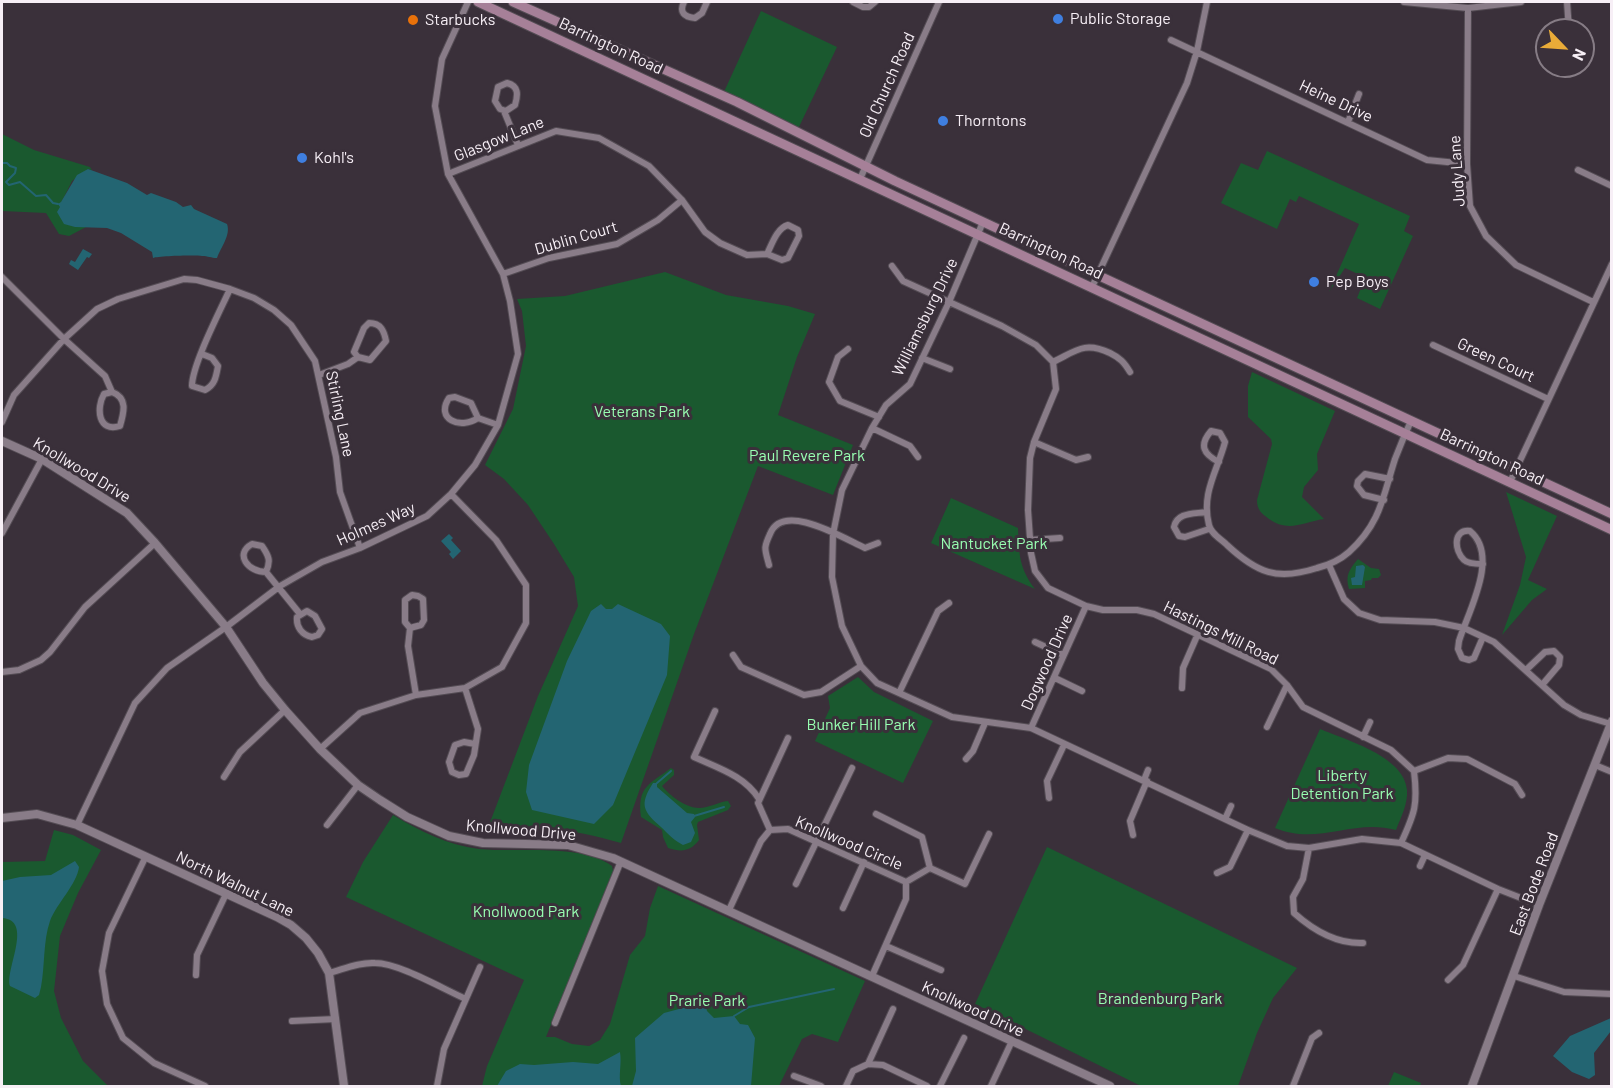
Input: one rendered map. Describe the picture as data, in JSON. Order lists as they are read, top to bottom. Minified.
{"streets":{"main road":["Barrington Road"],"street":["Old Church Road","Heine Drive","Glasgow Lane","Judy Lane","Dublin Court","Williamsburg Drive","Green Court","Stirling Lane","Knollwood Drive","Holmes Way","Hastings Mill Road","Dogwood Drive","Knollwood Circle","North Walnut Lane","East Bode Road"]},"crossings":[["Barrington Road","Old Church Road"],["Barrington Road","Williamsburg Drive"],["Heine Drive","Judy Lane"],["Glasgow Lane","Dublin Court"],["Glasgow Lane","Holmes Way"],["Dublin Court","Holmes Way"],["Williamsburg Drive","Dogwood Drive"],["Williamsburg Drive","East Bode Road"],["Stirling Lane","Holmes Way"],["Knollwood Drive","Holmes Way"],["Knollwood Drive","Knollwood Circle"],["Holmes Way","North Walnut Lane"],["Hastings Mill Road","Dogwood Drive"]],"parks":["Veterans Park","Paul Revere Park","Nantucket Park","Bunker Hill Park","Liberty Detention Park","Knollwood Park","Brandenburg Park","Prarie Park"],"places":["Public Storage","Starbucks","Thorntons","Kohl's","Pep Boys"],"north":"bottom right"}
